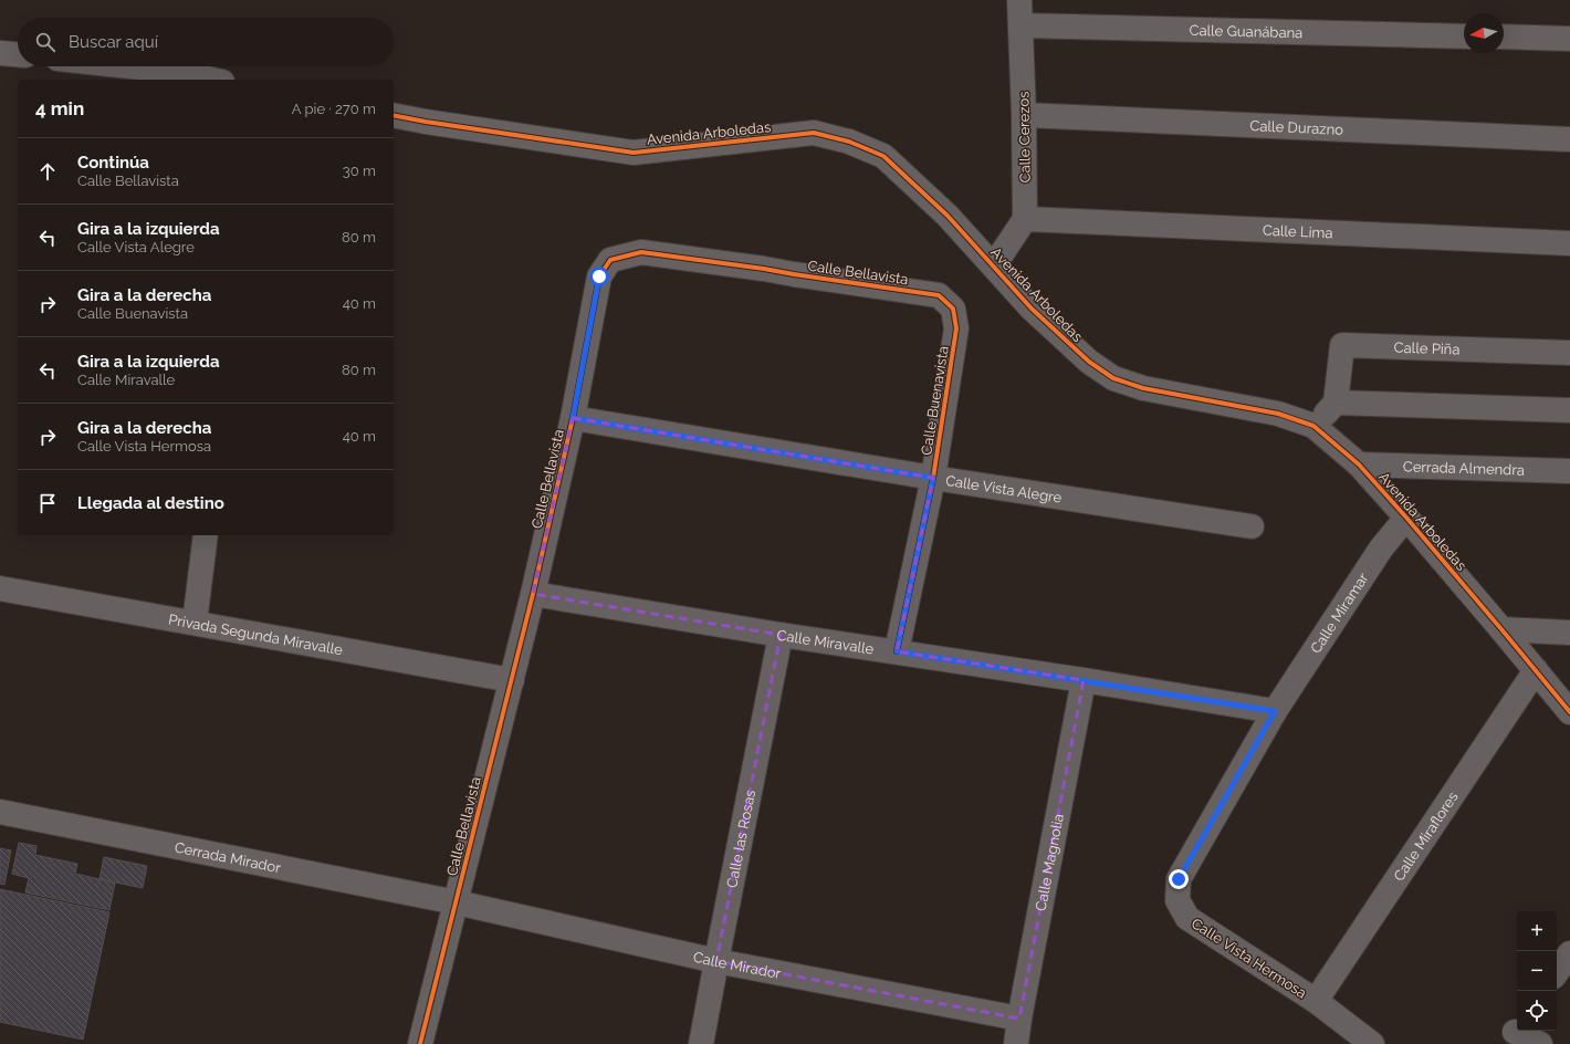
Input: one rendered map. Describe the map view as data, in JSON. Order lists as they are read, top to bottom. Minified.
{"streets":{"street":["Calle Guanábana","Calle Durazno","Avenida Arboledas","Calle Cerezos","Calle Lima","Calle Bellavista","Calle Piña","Calle Buenavista","Cerrada Almendra","Calle Vista Alegre","Calle Miramar","Privada Segunda Miravalle","Calle Miravalle","Calle Miraflores","Calle las Rosas","Cerrada Mirador","Calle Magnolia","Calle Vista Hermosa","Calle Mirador"]},"crossings":[["Calle Guanábana","Calle Cerezos"],["Calle Durazno","Calle Cerezos"],["Avenida Arboledas","Cerrada Almendra"],["Avenida Arboledas","Calle Miramar"],["Avenida Arboledas","Calle Miraflores"],["Calle Cerezos","Calle Lima"],["Calle Bellavista","Calle Buenavista"],["Calle Bellavista","Calle Vista Alegre"],["Calle Bellavista","Privada Segunda Miravalle"],["Calle Bellavista","Calle Miravalle"],["Calle Bellavista","Cerrada Mirador"],["Calle Bellavista","Calle Mirador"],["Calle Buenavista","Calle Vista Alegre"],["Calle Buenavista","Calle Miravalle"],["Calle Miramar","Calle Miravalle"],["Calle Miramar","Calle Vista Hermosa"],["Calle Miravalle","Calle las Rosas"],["Calle Miravalle","Calle Magnolia"],["Calle Miravalle","Calle Vista Hermosa"],["Calle Miraflores","Calle Vista Hermosa"],["Calle las Rosas","Calle Mirador"],["Cerrada Mirador","Calle Mirador"],["Calle Magnolia","Calle Mirador"]],"north":"left","page":{"search":"Buscar aquí","heading":["4 min","A pie · 270 m"],"list":[["Continúa","Calle Bellavista","30 m"],["Gira a la izquierda","Calle Vista Alegre","80 m"],["Gira a la derecha","Calle Buenavista","40 m"],["Gira a la izquierda","Calle Miravalle","80 m"],["Gira a la derecha","Calle Vista Hermosa","40 m"],"Llegada al destino"],"map_buttons":["+","−"]}}
